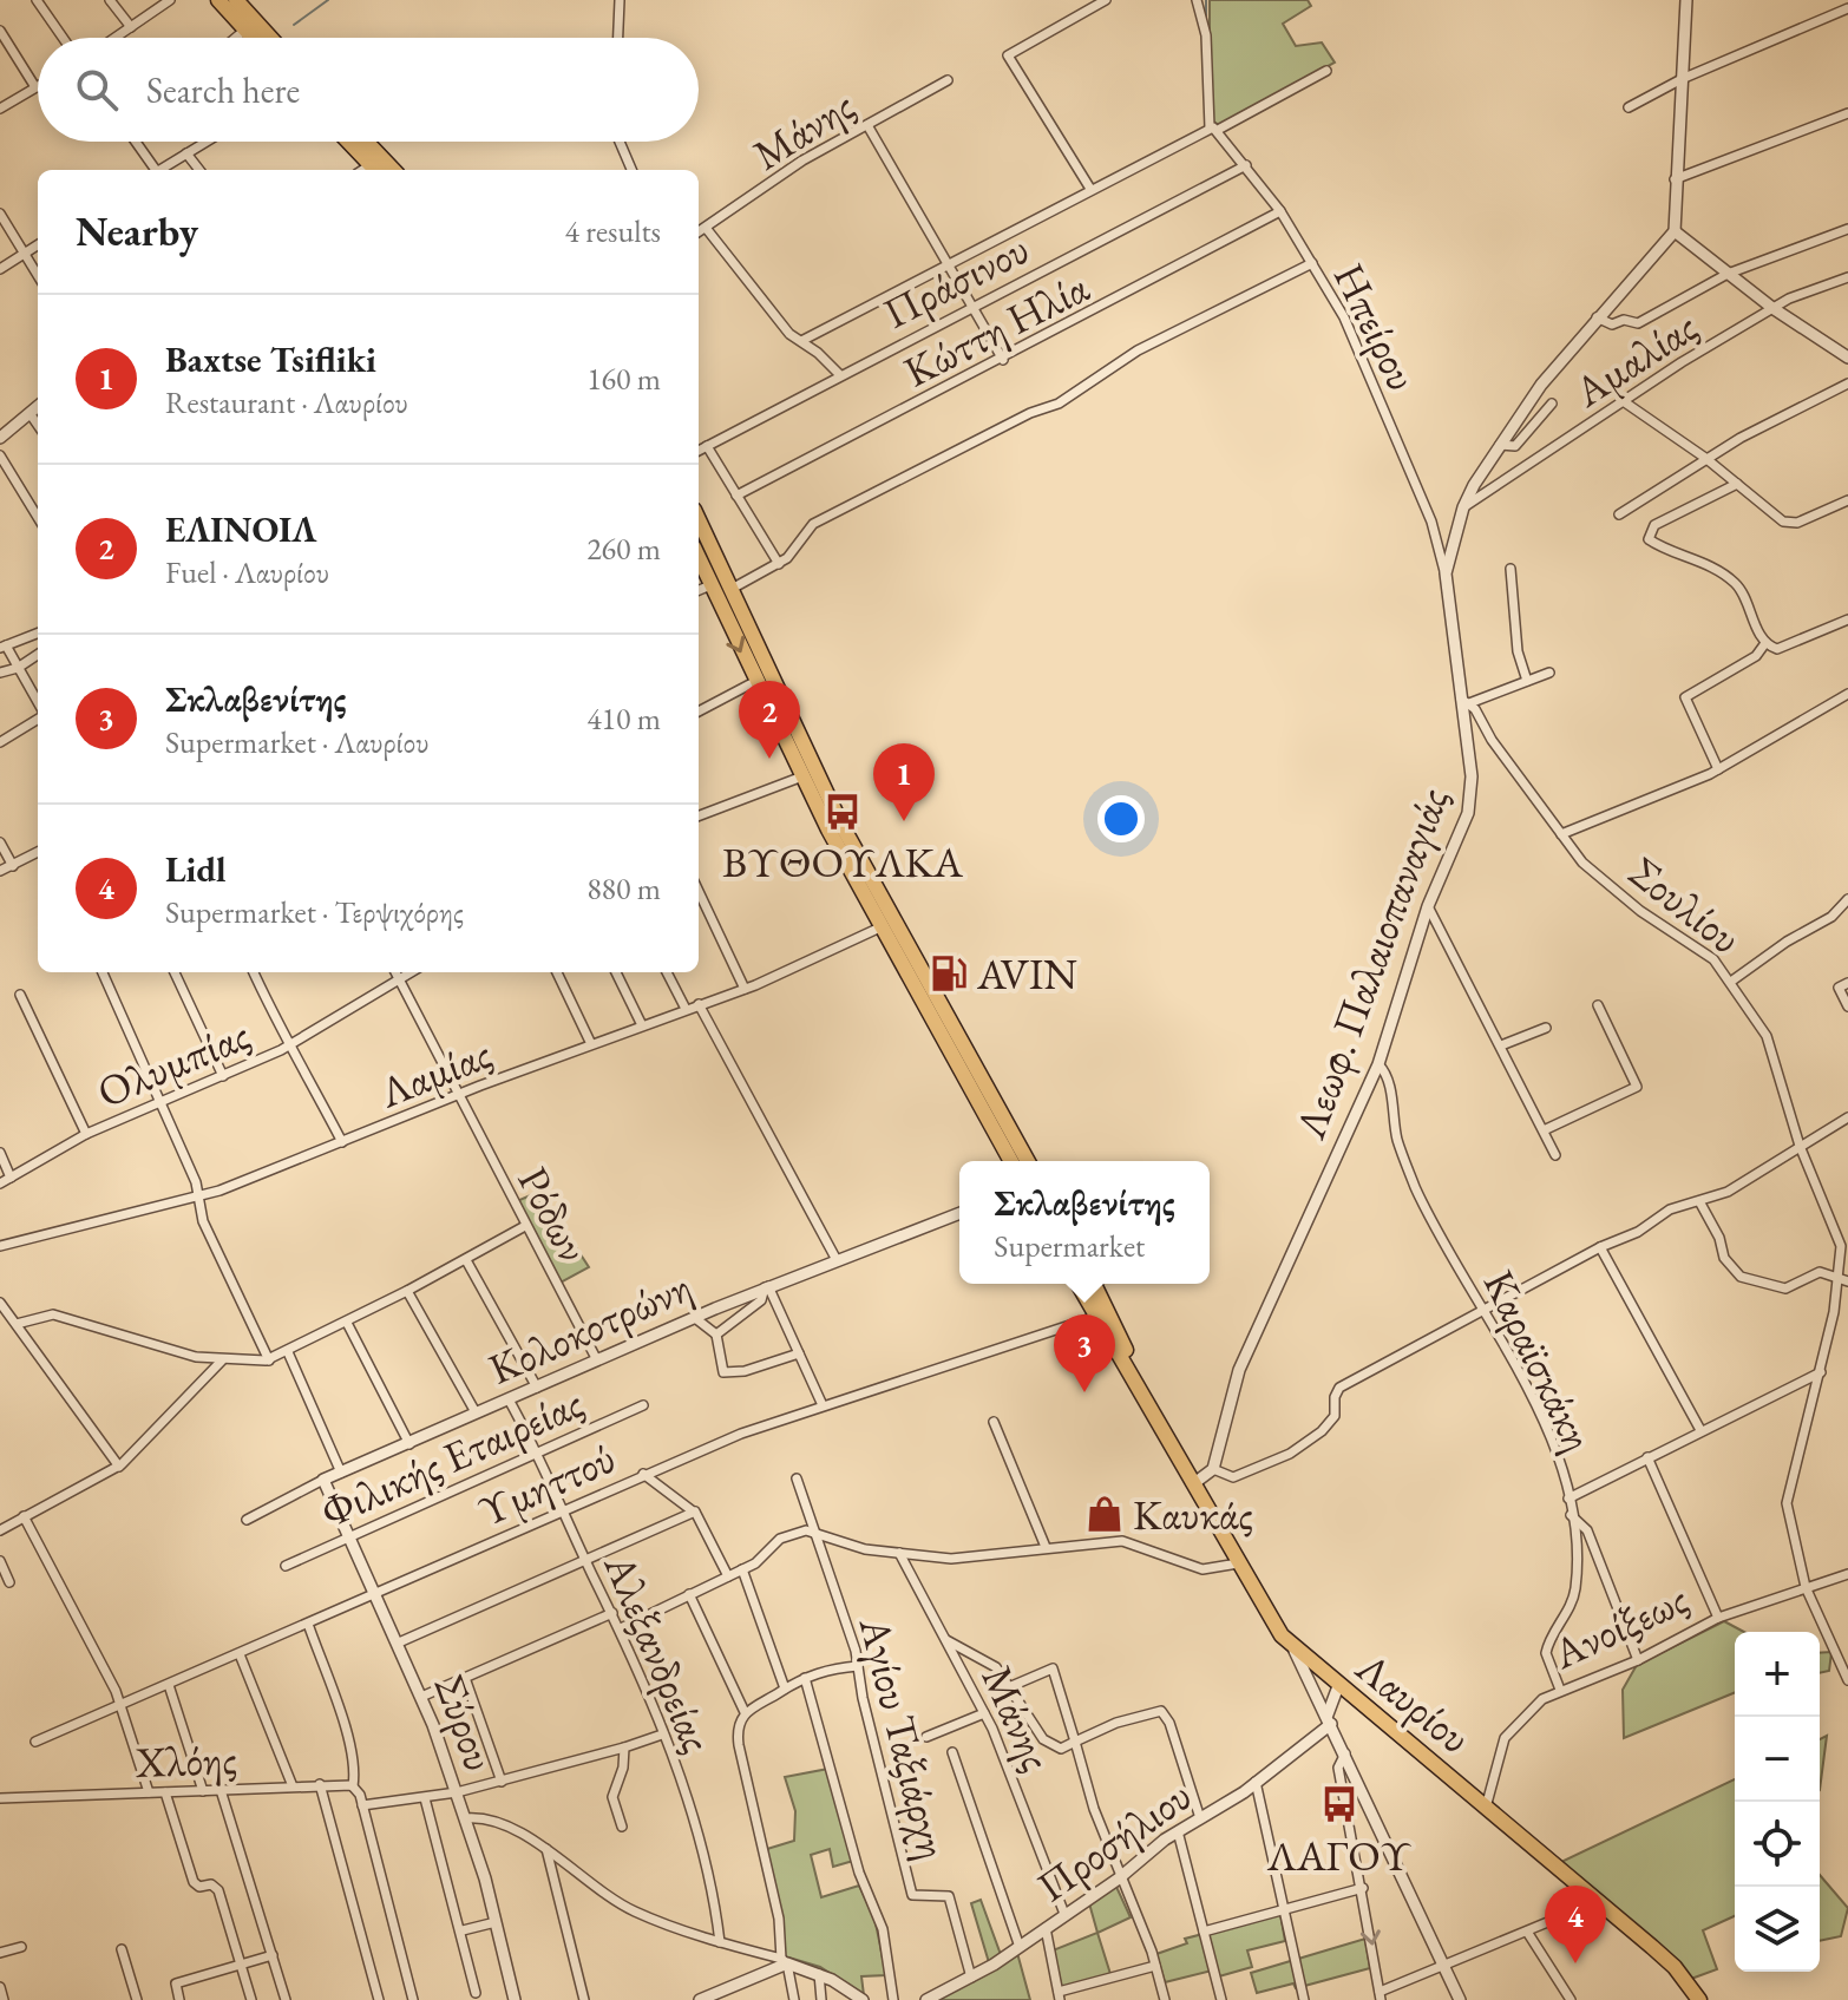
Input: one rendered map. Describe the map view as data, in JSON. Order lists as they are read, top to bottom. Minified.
{"streets":{"main road":["Λαυρίου"],"street":["Μάνης","Πράσινου","Ηπείρου","Κώττη Ηλία","Αμαλίας","Σουλίου","Λεωφ. Παλαιοπαναγιάς","Ολυμπίας","Λαμίας","Ρόδων","Κολοκοτρώνη","Καραϊσκάκη","Φιλικής Εταιρείας","Υμηττού","Ανοίξεως","Αλεξανδρείας","Σύρου","Αγίου Ταξιάρχη","Χλόης","Προσήλιου"]},"crossings":[["Μάνης","Προσήλιου"],["Πράσινου","Ηπείρου"],["Ηπείρου","Κώττη Ηλία"],["Ηπείρου","Λεωφ. Παλαιοπαναγιάς"],["Αμαλίας","Λεωφ. Παλαιοπαναγιάς"],["Σουλίου","Λεωφ. Παλαιοπαναγιάς"],["Σουλίου","Ανοίξεως"],["Λεωφ. Παλαιοπαναγιάς","Καραϊσκάκη"],["Ολυμπίας","Ρόδων"],["Λαμίας","Ρόδων"],["Ρόδων","Κολοκοτρώνη"],["Κολοκοτρώνη","Αλεξανδρείας"],["Κολοκοτρώνη","Σύρου"],["Καραϊσκάκη","Ανοίξεως"],["Φιλικής Εταιρείας","Αλεξανδρείας"],["Φιλικής Εταιρείας","Σύρου"],["Υμηττού","Αλεξανδρείας"],["Υμηττού","Λαυρίου"],["Υμηττού","Σύρου"],["Ανοίξεως","Λαυρίου"],["Αγίου Ταξιάρχη","Προσήλιου"]],"places":{"bus stop":["ΒΥΘΟΥΛΚΑ","ΛΑΓΟΥ"],"fuel station":["AVIN"],"shop":["Καυκάς"]},"page":{"search":"Search here","heading":["Nearby","4 results"],"list":[{"mark":"1","name":"Baxtse Tsifliki","note":"Restaurant · Λαυρίου","value":"160 m"},{"mark":"2","name":"ΕΛΙΝΟΙΛ","note":"Fuel · Λαυρίου","value":"260 m"},{"mark":"3","name":"Σκλαβενίτης","note":"Supermarket · Λαυρίου","value":"410 m"},{"mark":"4","name":"Lidl","note":"Supermarket · Τερψιχόρης","value":"880 m"}],"pins":["2","1","3","4"],"popup":["Σκλαβενίτης","Supermarket"],"map_buttons":["+","−"]}}
